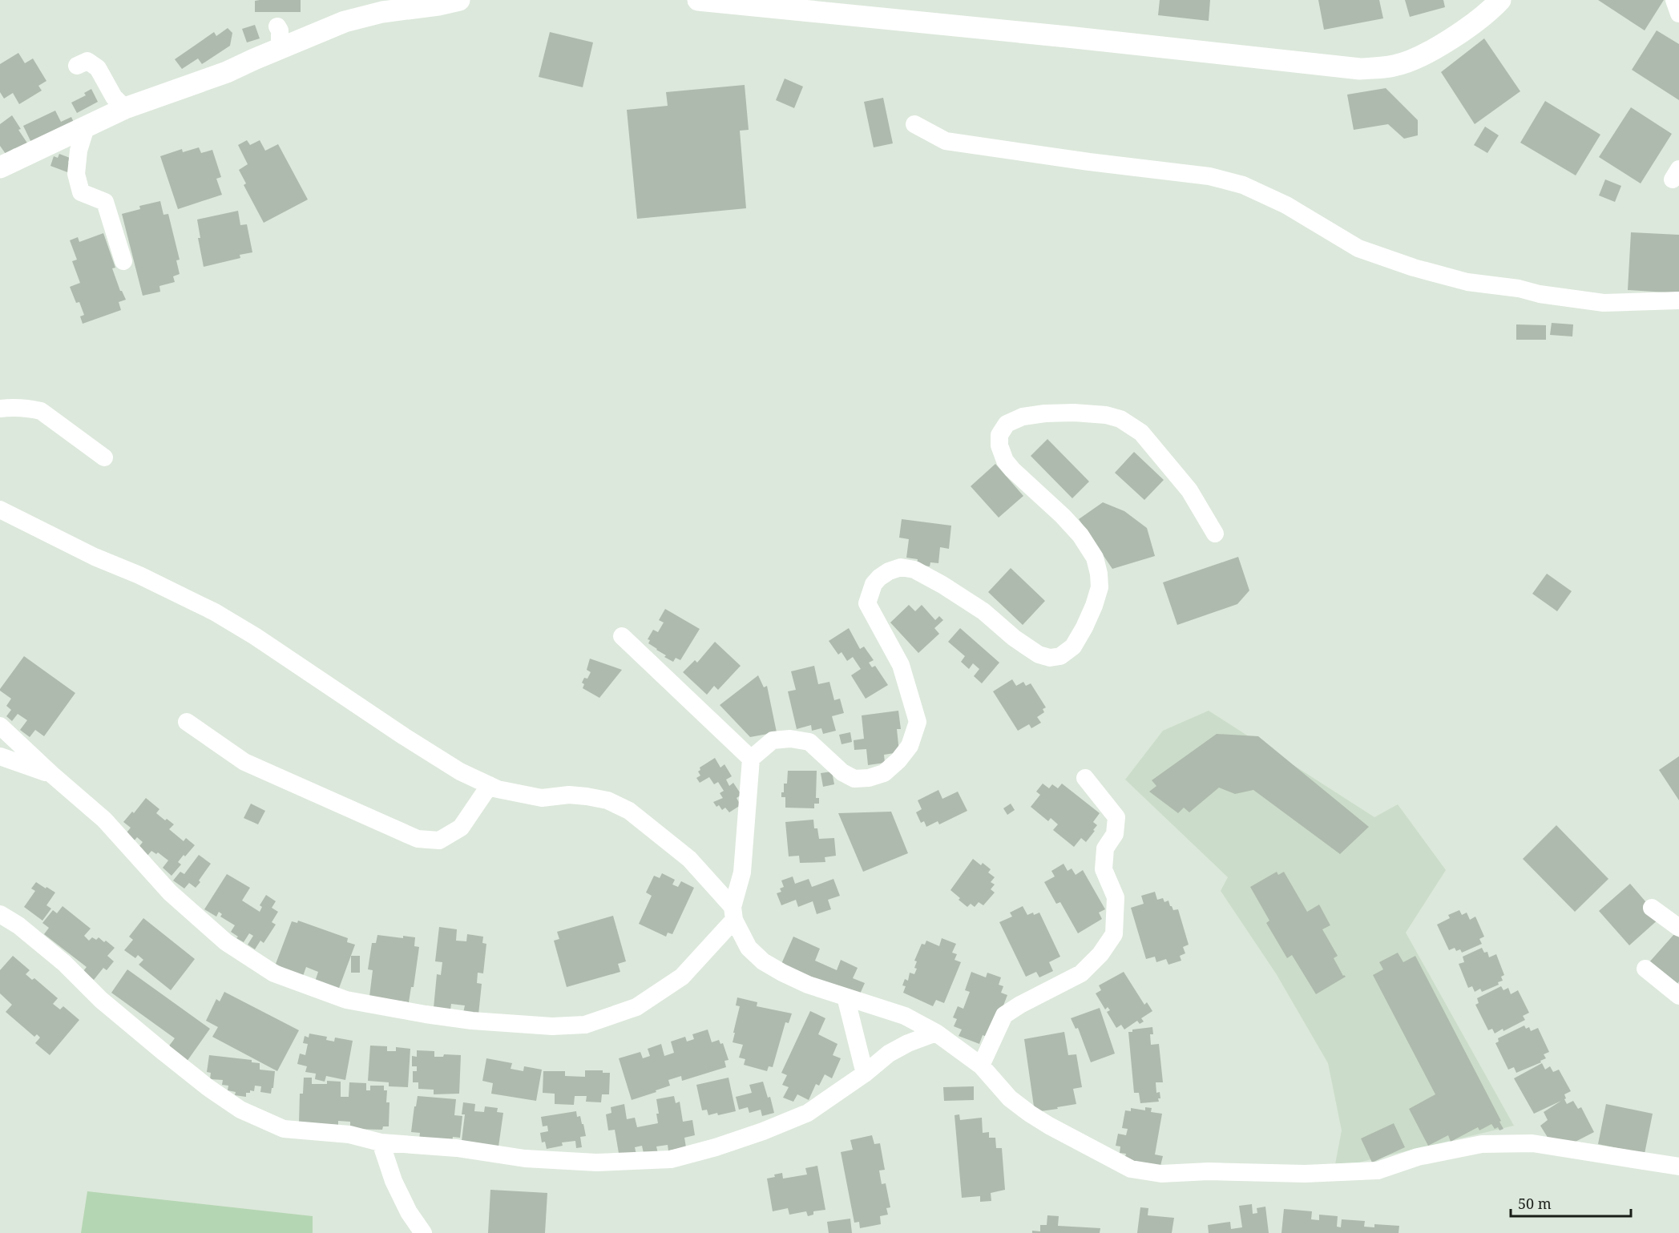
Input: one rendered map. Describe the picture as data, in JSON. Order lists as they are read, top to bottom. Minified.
{"scale_bar":"50 m"}
